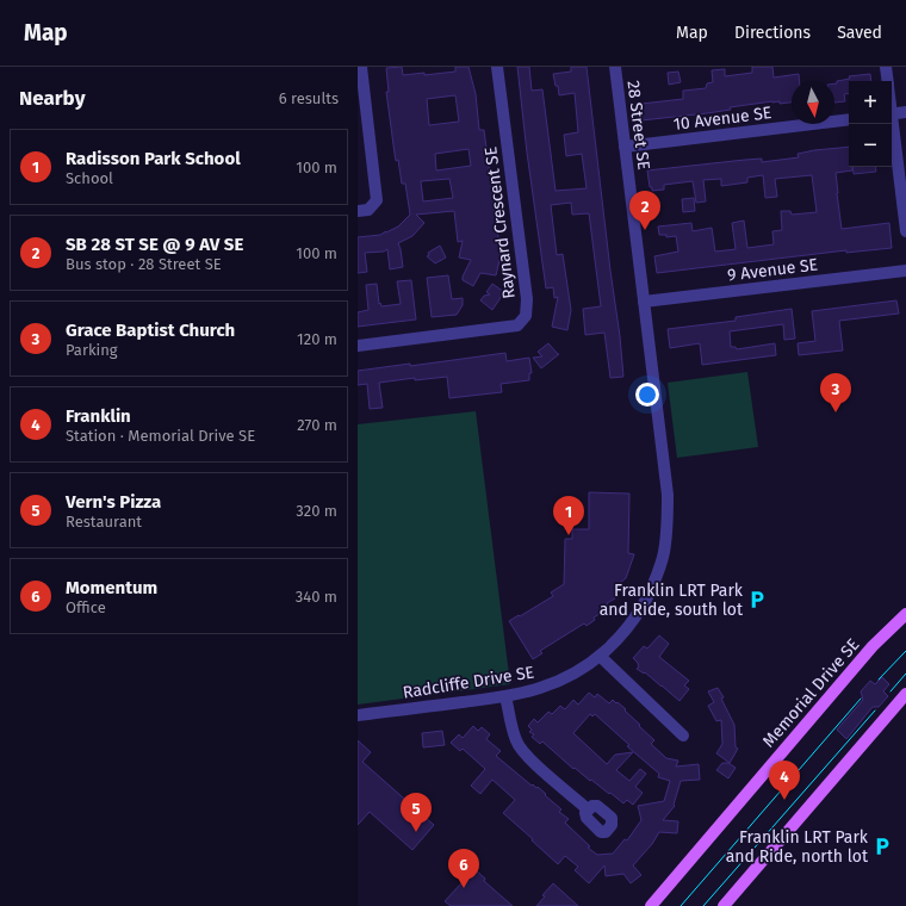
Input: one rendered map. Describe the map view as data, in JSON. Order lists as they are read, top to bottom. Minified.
{"streets":{"main road":["Memorial Drive SE"],"street":["10 Avenue SE","28 Street SE","Raynard Crescent SE","9 Avenue SE","Radcliffe Drive SE"]},"crossings":[["10 Avenue SE","28 Street SE"],["28 Street SE","9 Avenue SE"],["28 Street SE","Radcliffe Drive SE"],["9 Avenue SE","Radcliffe Drive SE"]],"places":{"parking":["Franklin LRT Park and Ride, south lot","Franklin LRT Park and Ride, north lot"]},"north":"bottom","page":{"header":"Map","nav":["Map","Directions","Saved"],"heading":["Nearby","6 results"],"map_buttons":["+","−"],"list":[{"mark":"1","name":"Radisson Park School","note":"School","value":"100 m"},{"mark":"2","name":"SB 28 ST SE @ 9 AV SE","note":"Bus stop · 28 Street SE","value":"100 m"},{"mark":"3","name":"Grace Baptist Church","note":"Parking","value":"120 m"},{"mark":"4","name":"Franklin","note":"Station · Memorial Drive SE","value":"270 m"},{"mark":"5","name":"Vern's Pizza","note":"Restaurant","value":"320 m"},{"mark":"6","name":"Momentum","note":"Office","value":"340 m"}],"pins":["2","3","1","4","5","6"]}}
